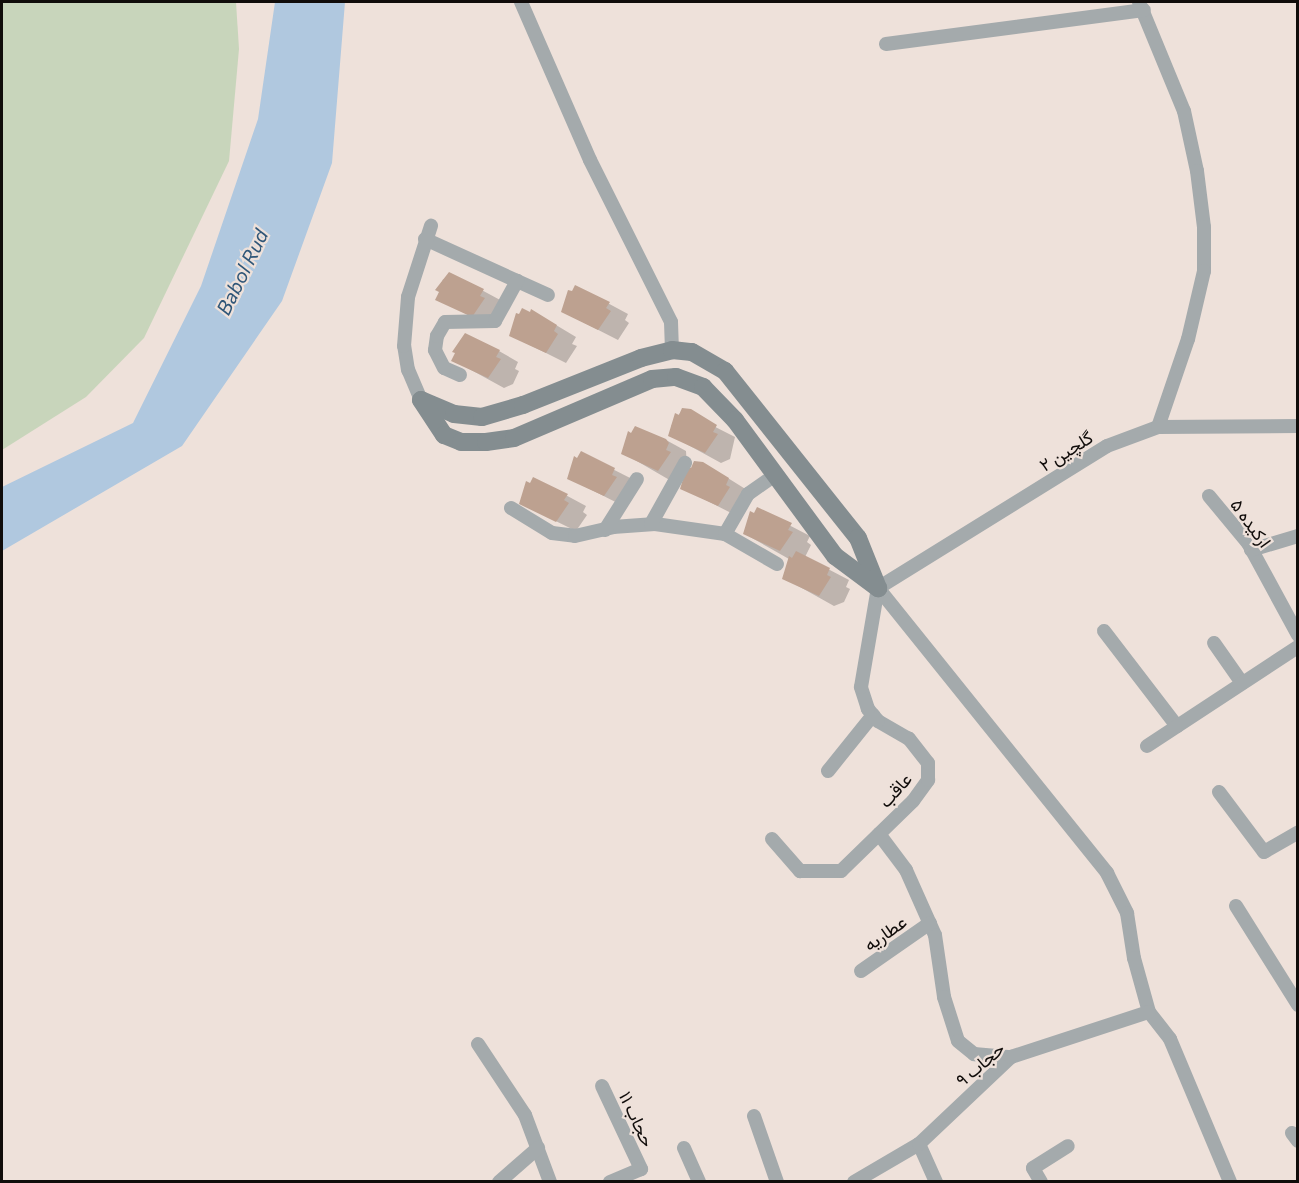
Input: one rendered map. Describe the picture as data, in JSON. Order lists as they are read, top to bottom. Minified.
{"streets":{"street":["گلچین ۲","ارکیده ۵","عاقب","عطاریه","حجاب ۹","حجاب ۱۱"]},"crossings":[["گلچین ۲","عاقب"]],"water":["Babol Rud"]}
